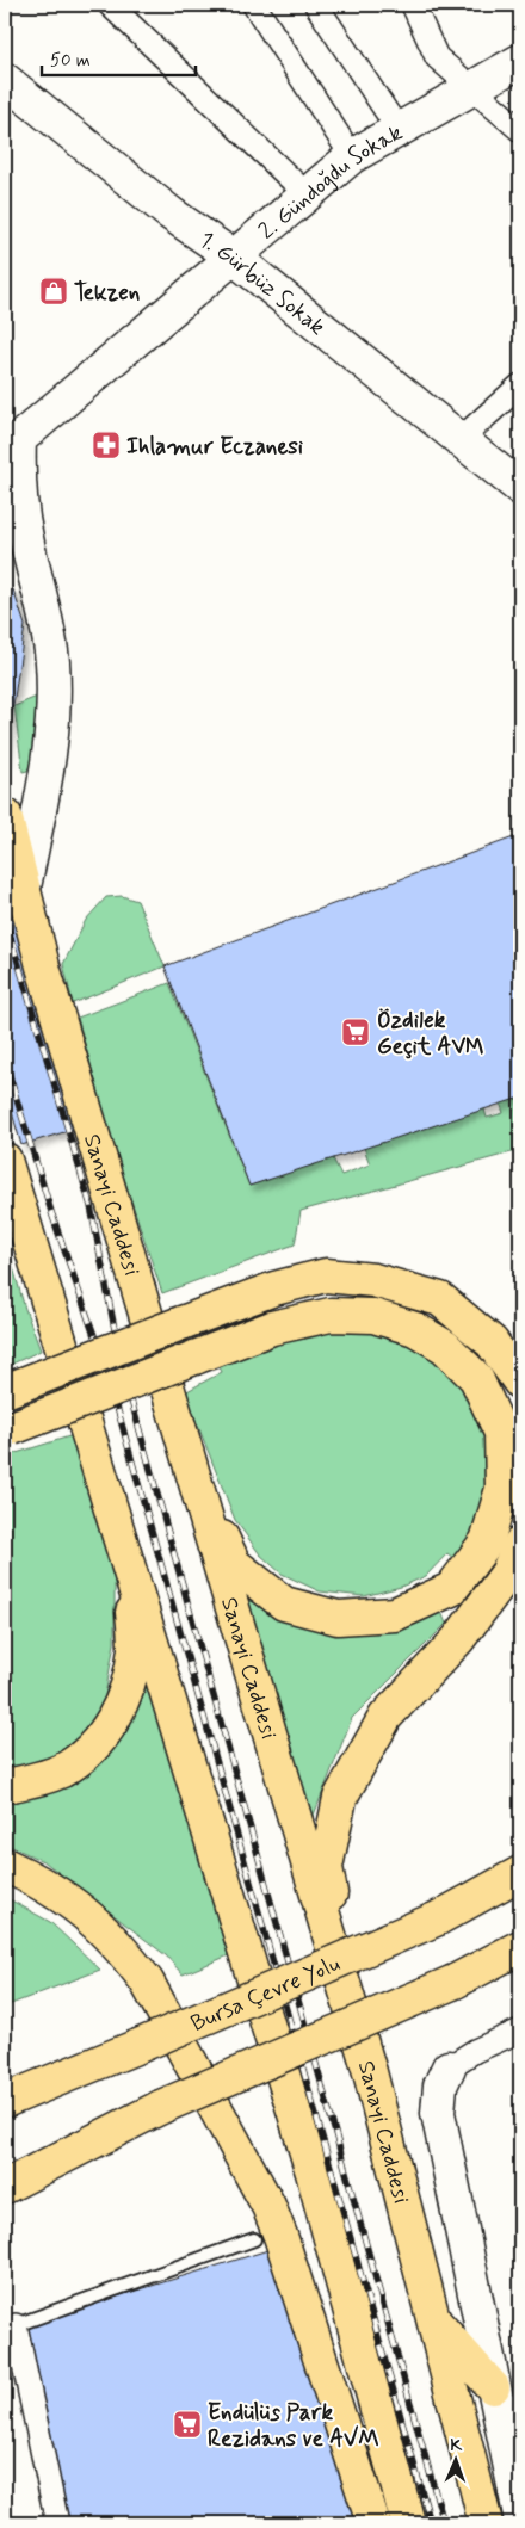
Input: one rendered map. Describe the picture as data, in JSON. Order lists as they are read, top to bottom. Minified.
{"streets":{"highway":["Sanayi Caddesi","Bursa Çevre Yolu"],"street":["2. Gündoğdu Sokak","1. Gürbüz Sokak"]},"crossings":[["2. Gündoğdu Sokak","1. Gürbüz Sokak"]],"places":{"shop":["Tekzen"],"pharmacy":["Ihlamur Eczanesi"],"supermarket":["Özdilek Geçit AVM","Endülüs Park Rezidans ve AVM"]},"scale_bar":"50 m","north":"top"}
